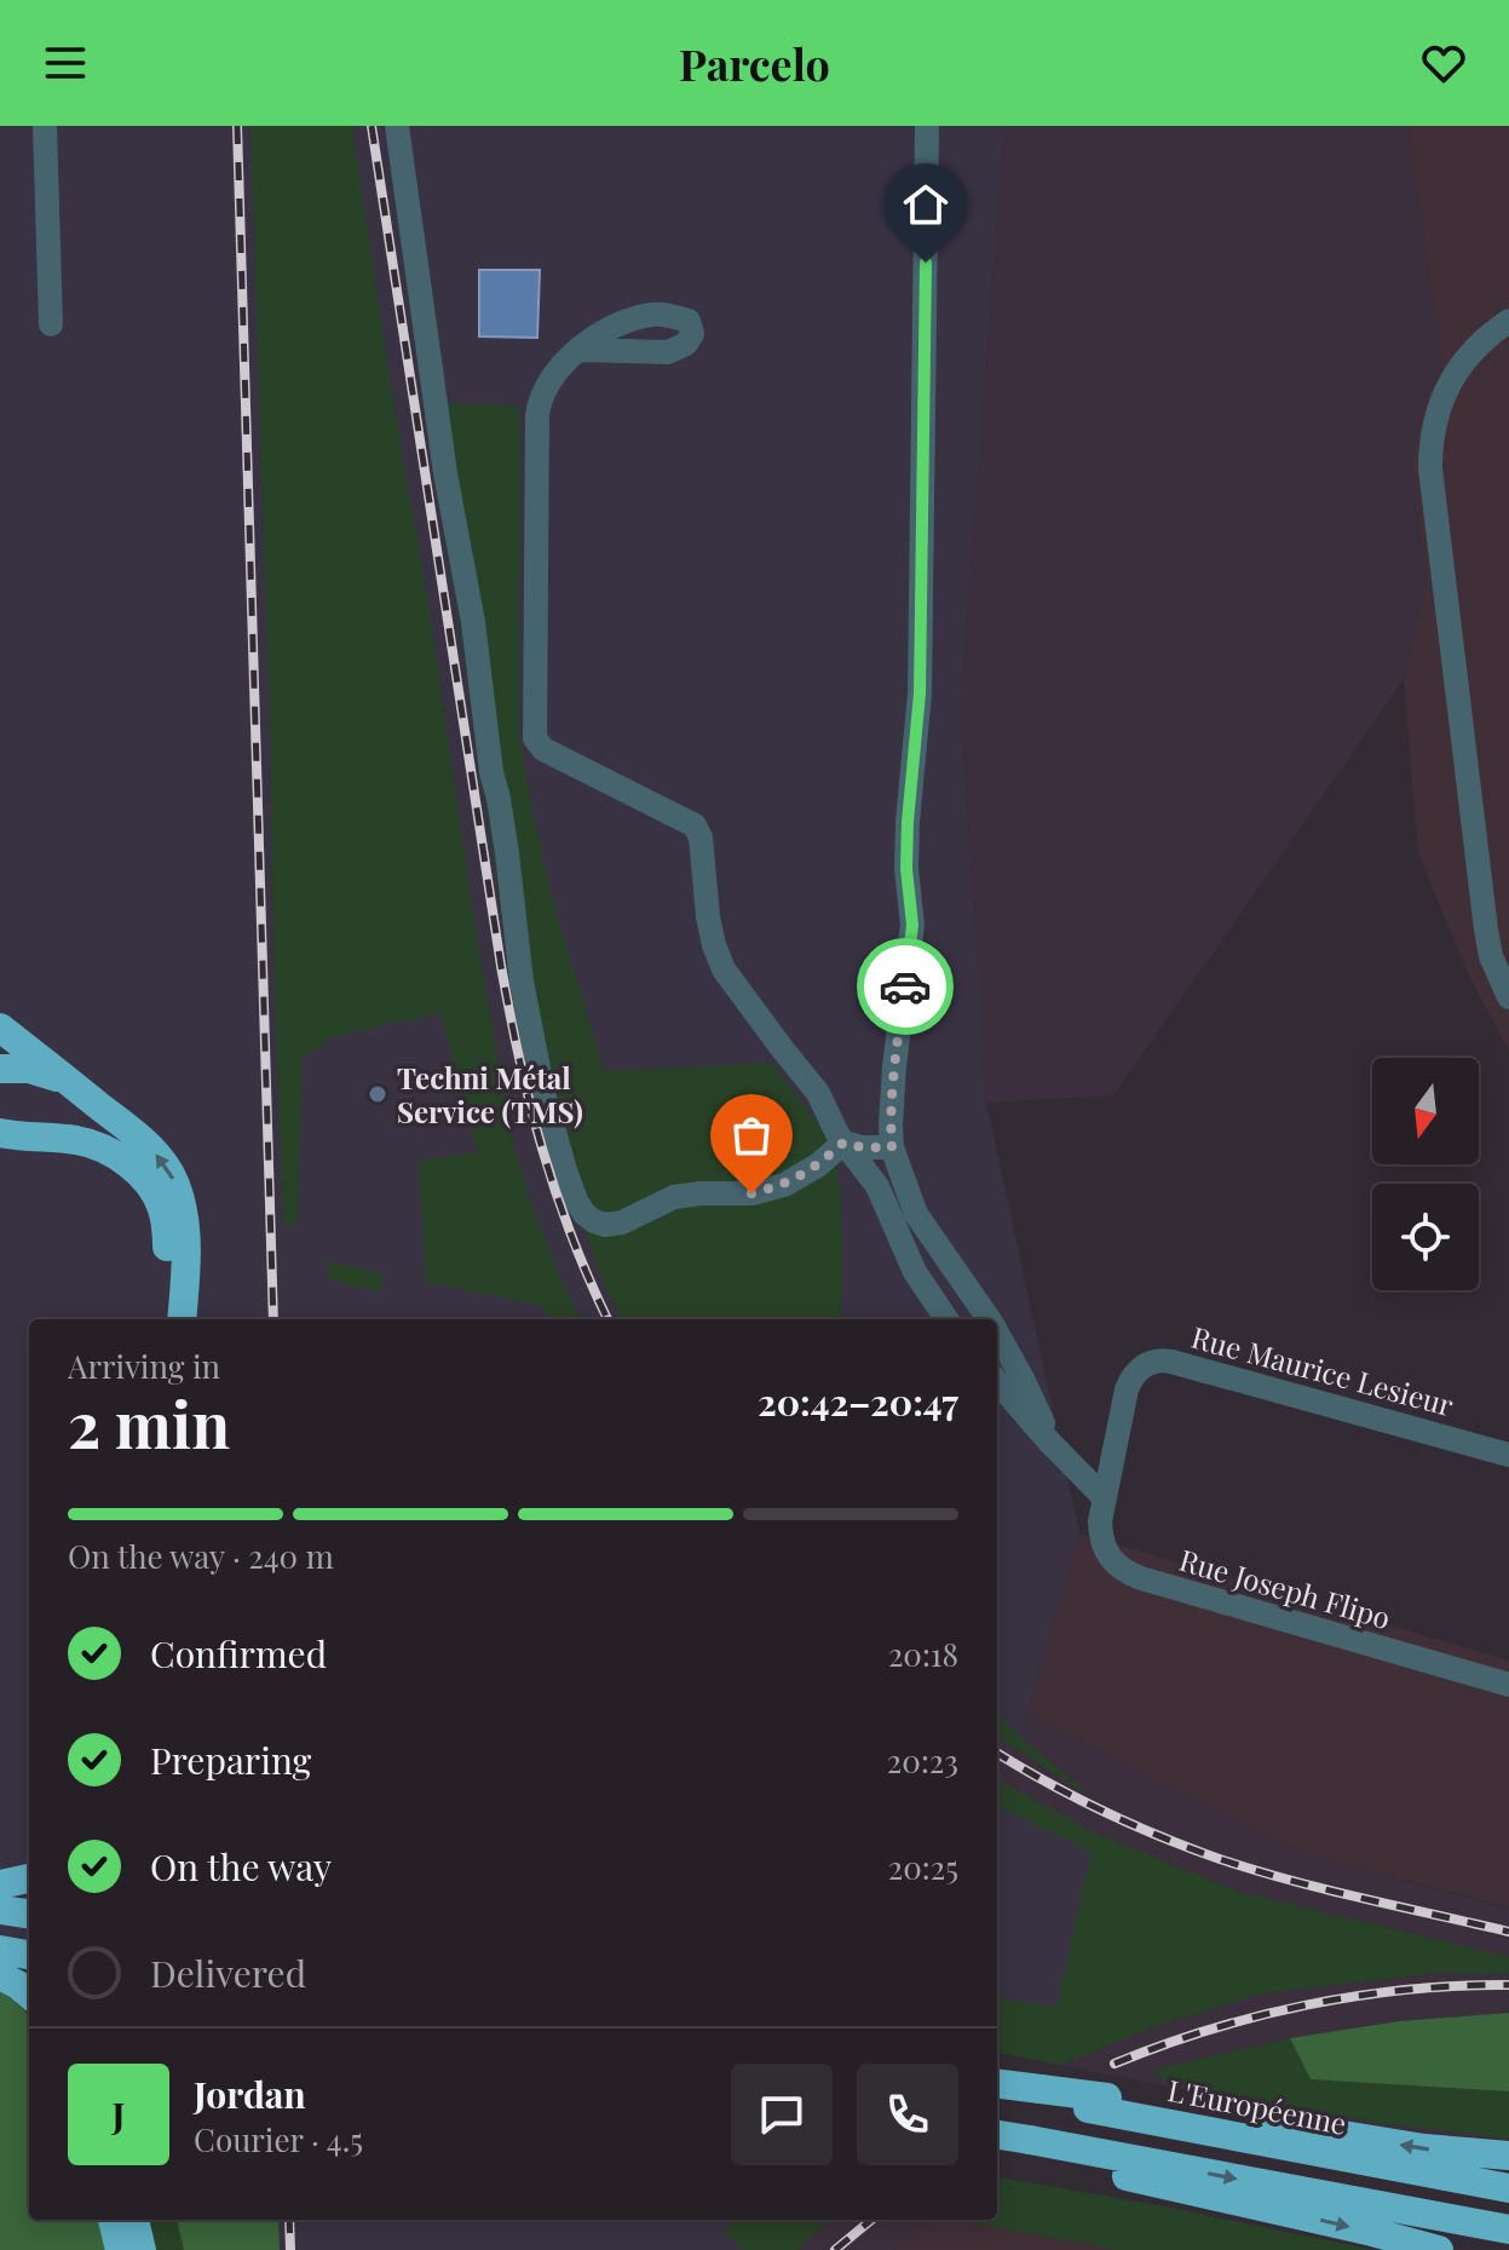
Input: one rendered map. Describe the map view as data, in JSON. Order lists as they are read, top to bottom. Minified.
{"streets":{"highway":["L'Européenne"],"street":["Rue Maurice Lesieur","Rue Joseph Flipo"]},"crossings":[["Rue Maurice Lesieur","Rue Joseph Flipo"]],"places":["Techni Métal Service (TMS)"],"north":"bottom","page":{"header":"Parcelo","heading":["2 min","Arriving in","20:42–20:47"],"panel":["Jordan","Courier · 4.5"],"bar":"On the way · 240 m","list":[["Confirmed","20:18"],["Preparing","20:23"],["On the way","20:25"],"Delivered"],"round":"J"}}
